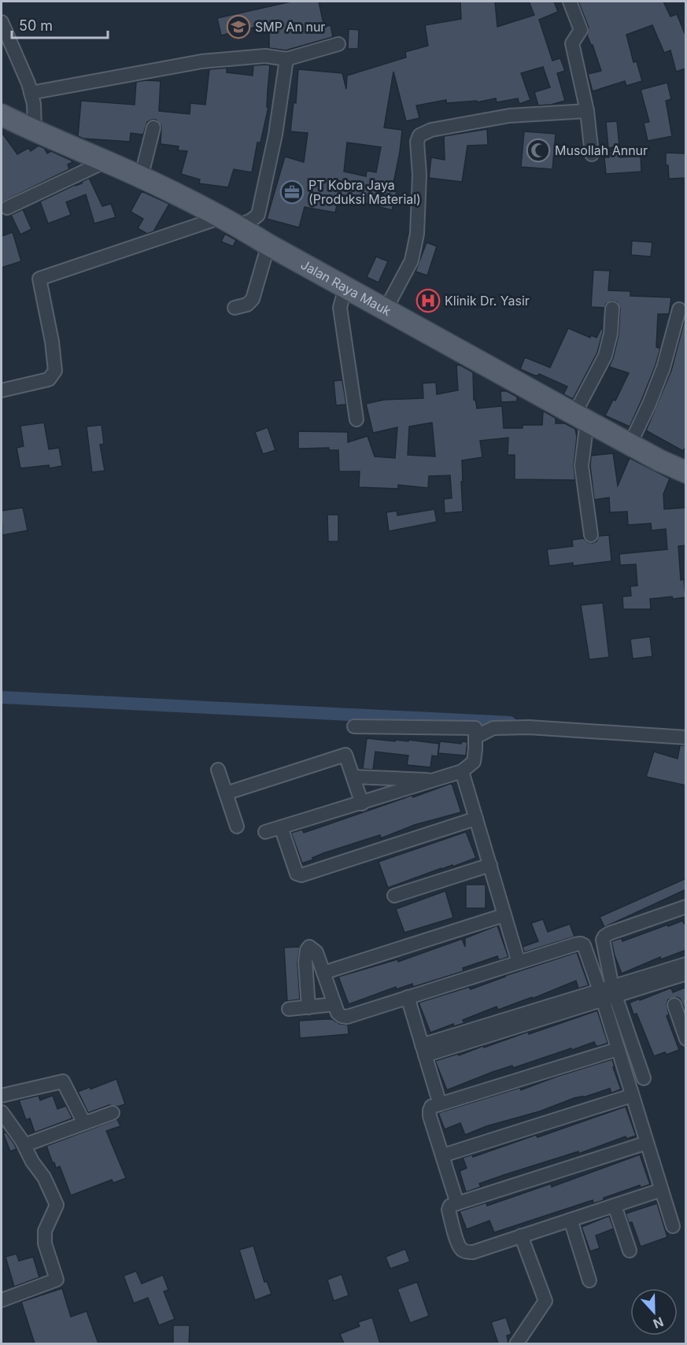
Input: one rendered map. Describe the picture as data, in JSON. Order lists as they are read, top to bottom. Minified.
{"streets":{"main road":["Jalan Raya Mauk"]},"places":{"school or university":["SMP An nur"],"mosque":["Musollah Annur"],"office":["PT Kobra Jaya (Produksi Material)"],"hospital":["Klinik Dr. Yasir"]},"scale_bar":"50 m","north":"bottom"}
